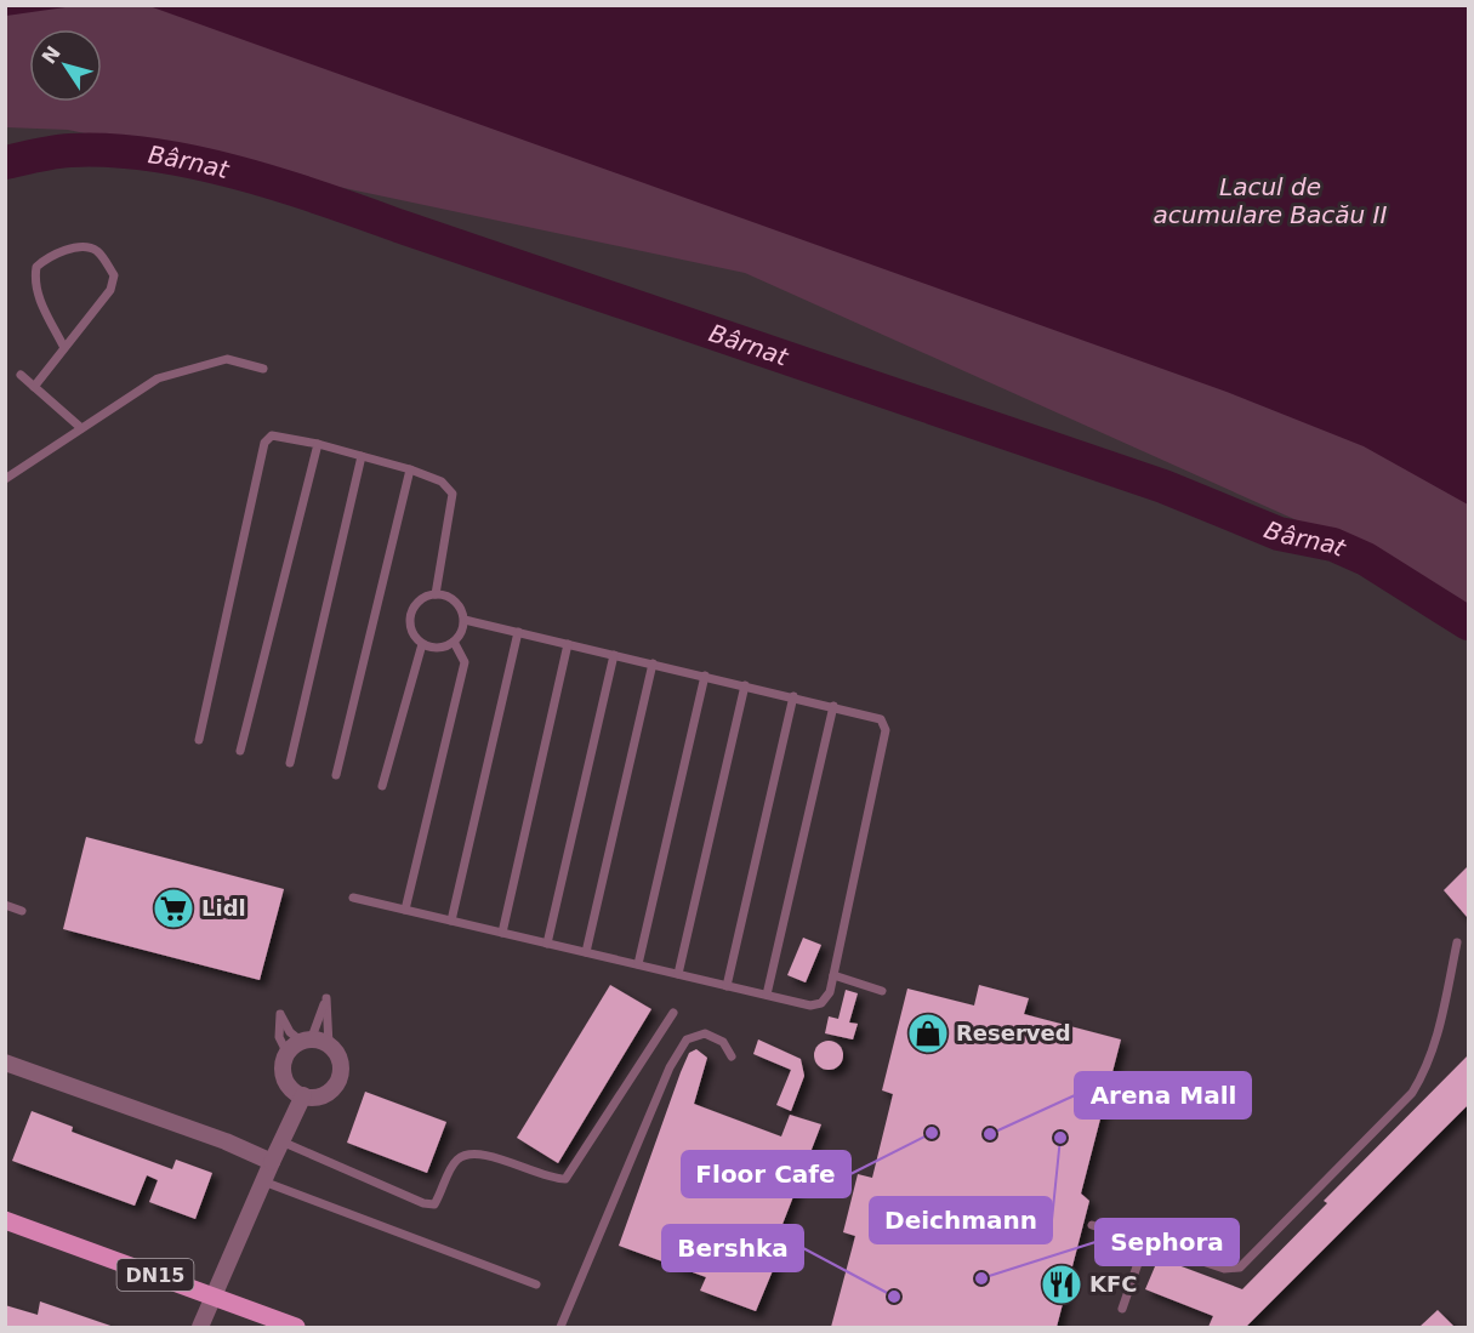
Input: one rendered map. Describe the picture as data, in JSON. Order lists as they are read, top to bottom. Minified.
{"streets":{"main road":["DN15"]},"water":["Bârnat","Lacul de acumulare Bacău II"],"places":{"supermarket":["Lidl"],"shop":["Reserved"],"other":["Floor Cafe","Arena Mall","Deichmann","Sephora","Bershka"],"restaurant":["KFC"]},"north":"top left"}
